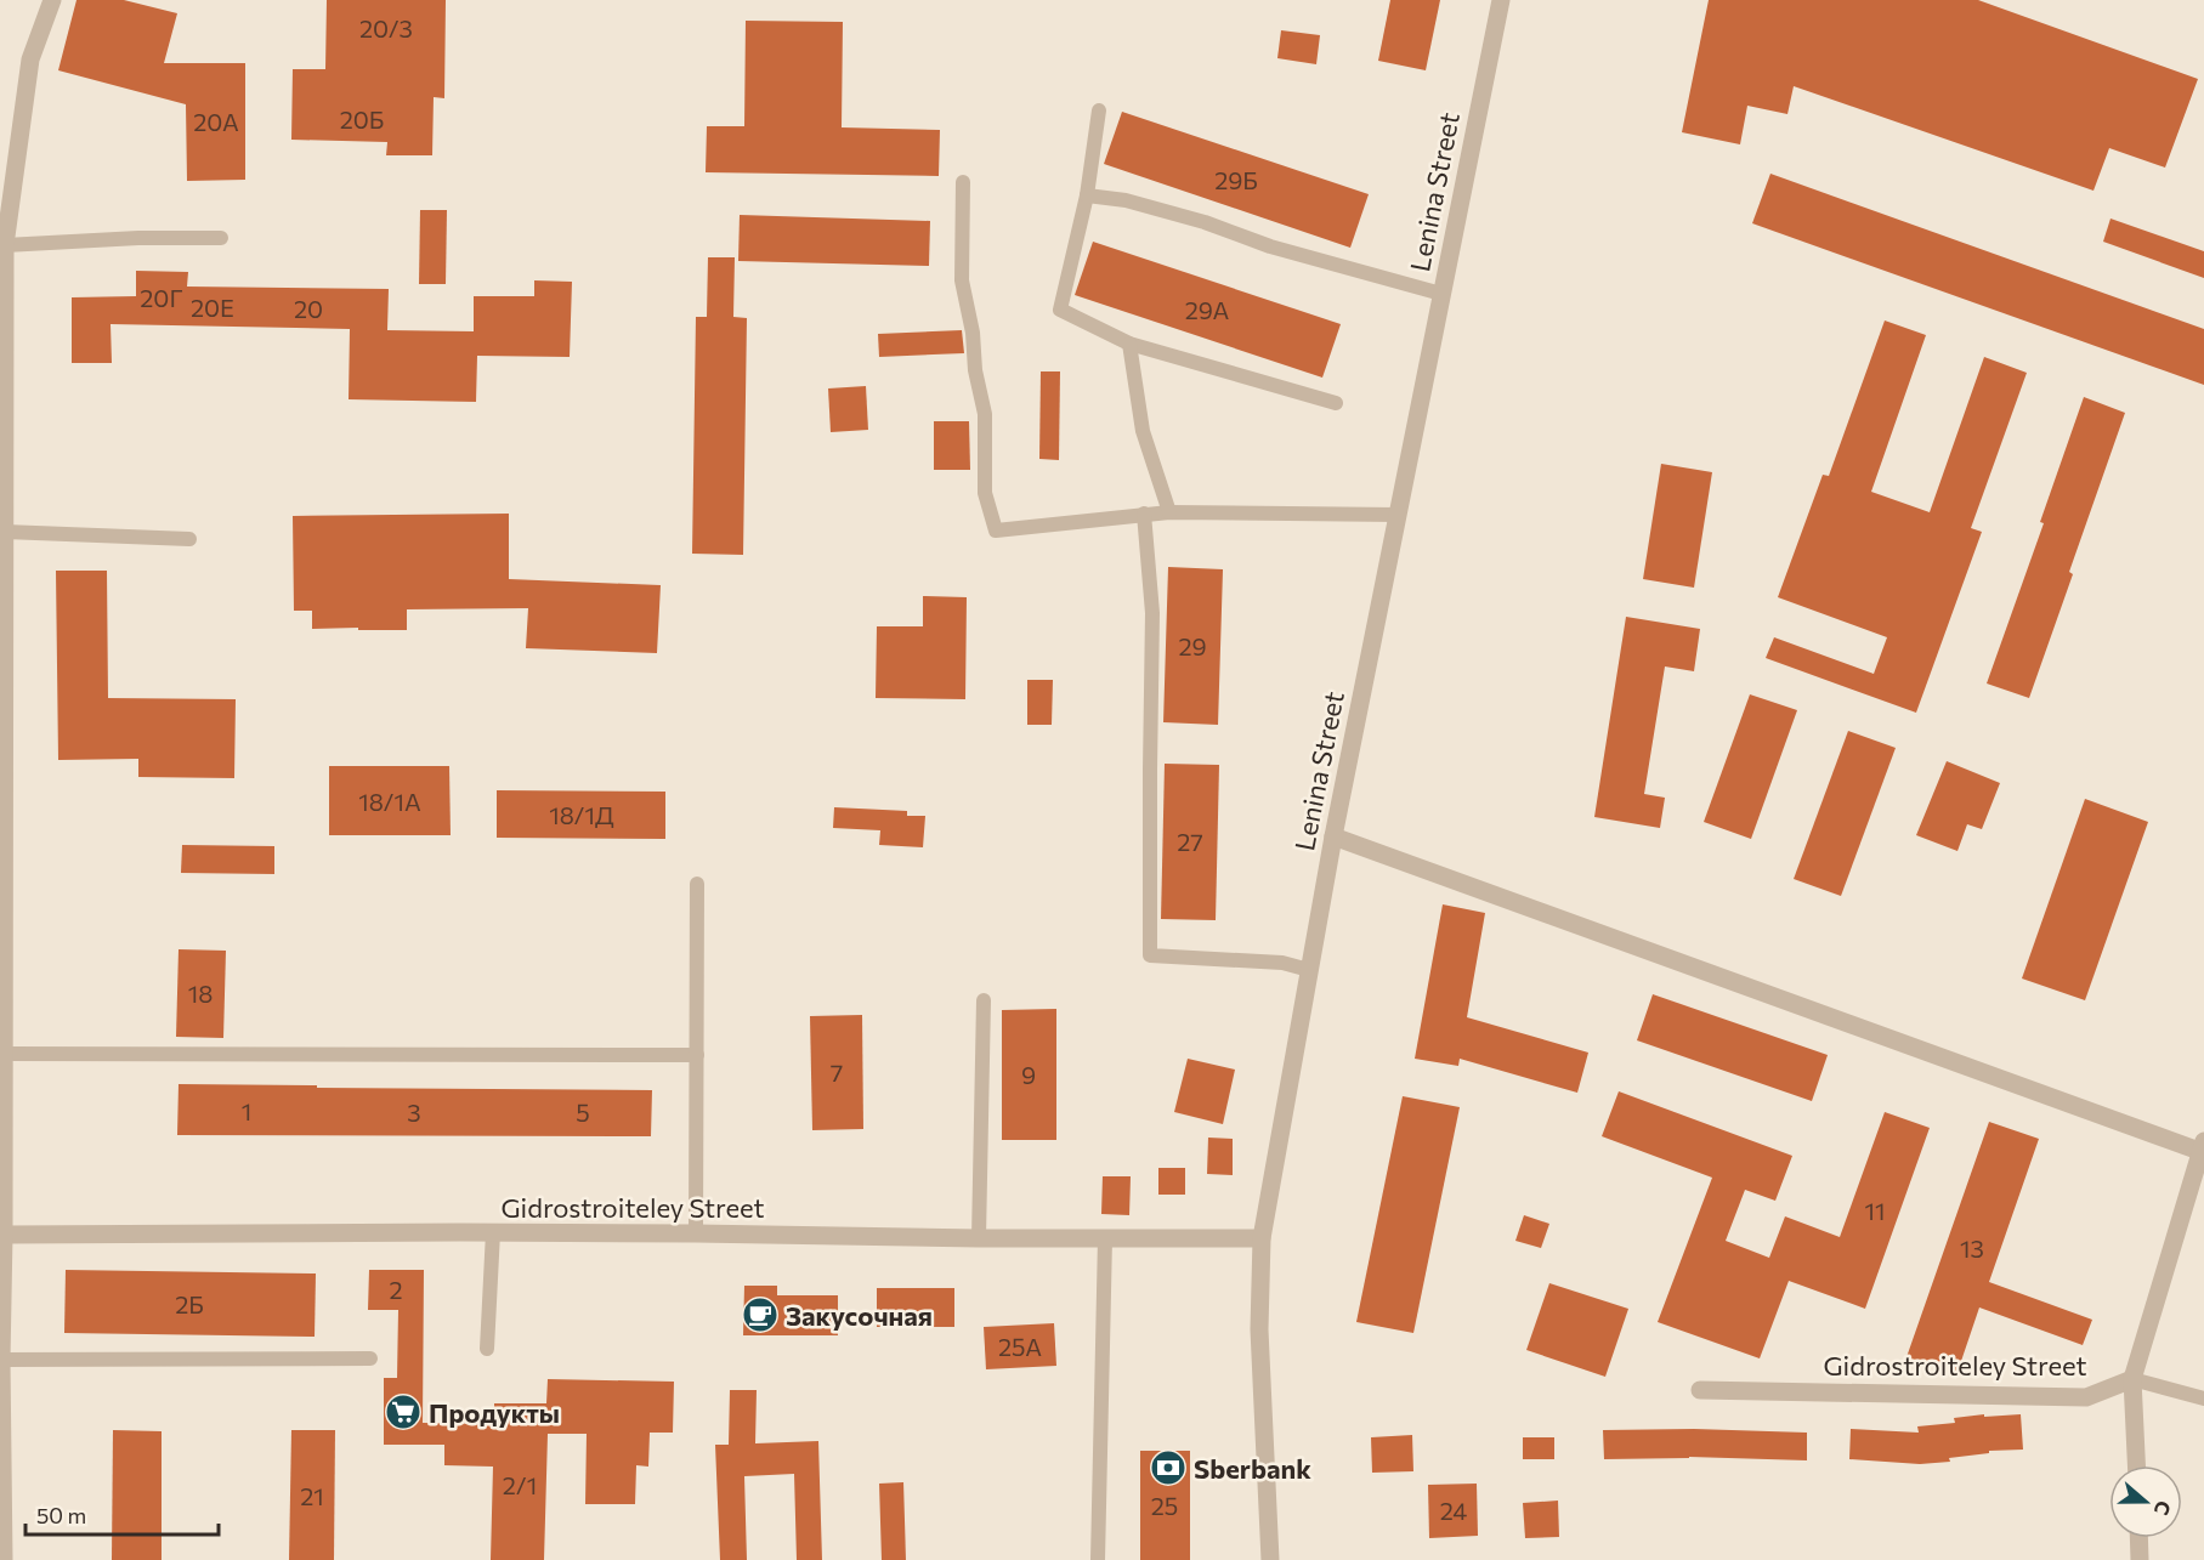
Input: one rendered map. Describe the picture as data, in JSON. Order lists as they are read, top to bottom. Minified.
{"streets":{"street":["Lenina Street","Gidrostroiteley Street"]},"crossings":[["Lenina Street","Gidrostroiteley Street"]],"places":{"cafe":["Закусочная"],"supermarket":["Продукты"],"bank":["Sberbank"]},"house_numbers":["20/3","20Б","20А","29Б","20Г","20Е","20","29А","29","18/1А","18/1Д","27","18","7","9","1","3","5","11","13","2","2Б","25А","2/1","21","25","24"],"scale_bar":"50 m","north":"right"}
